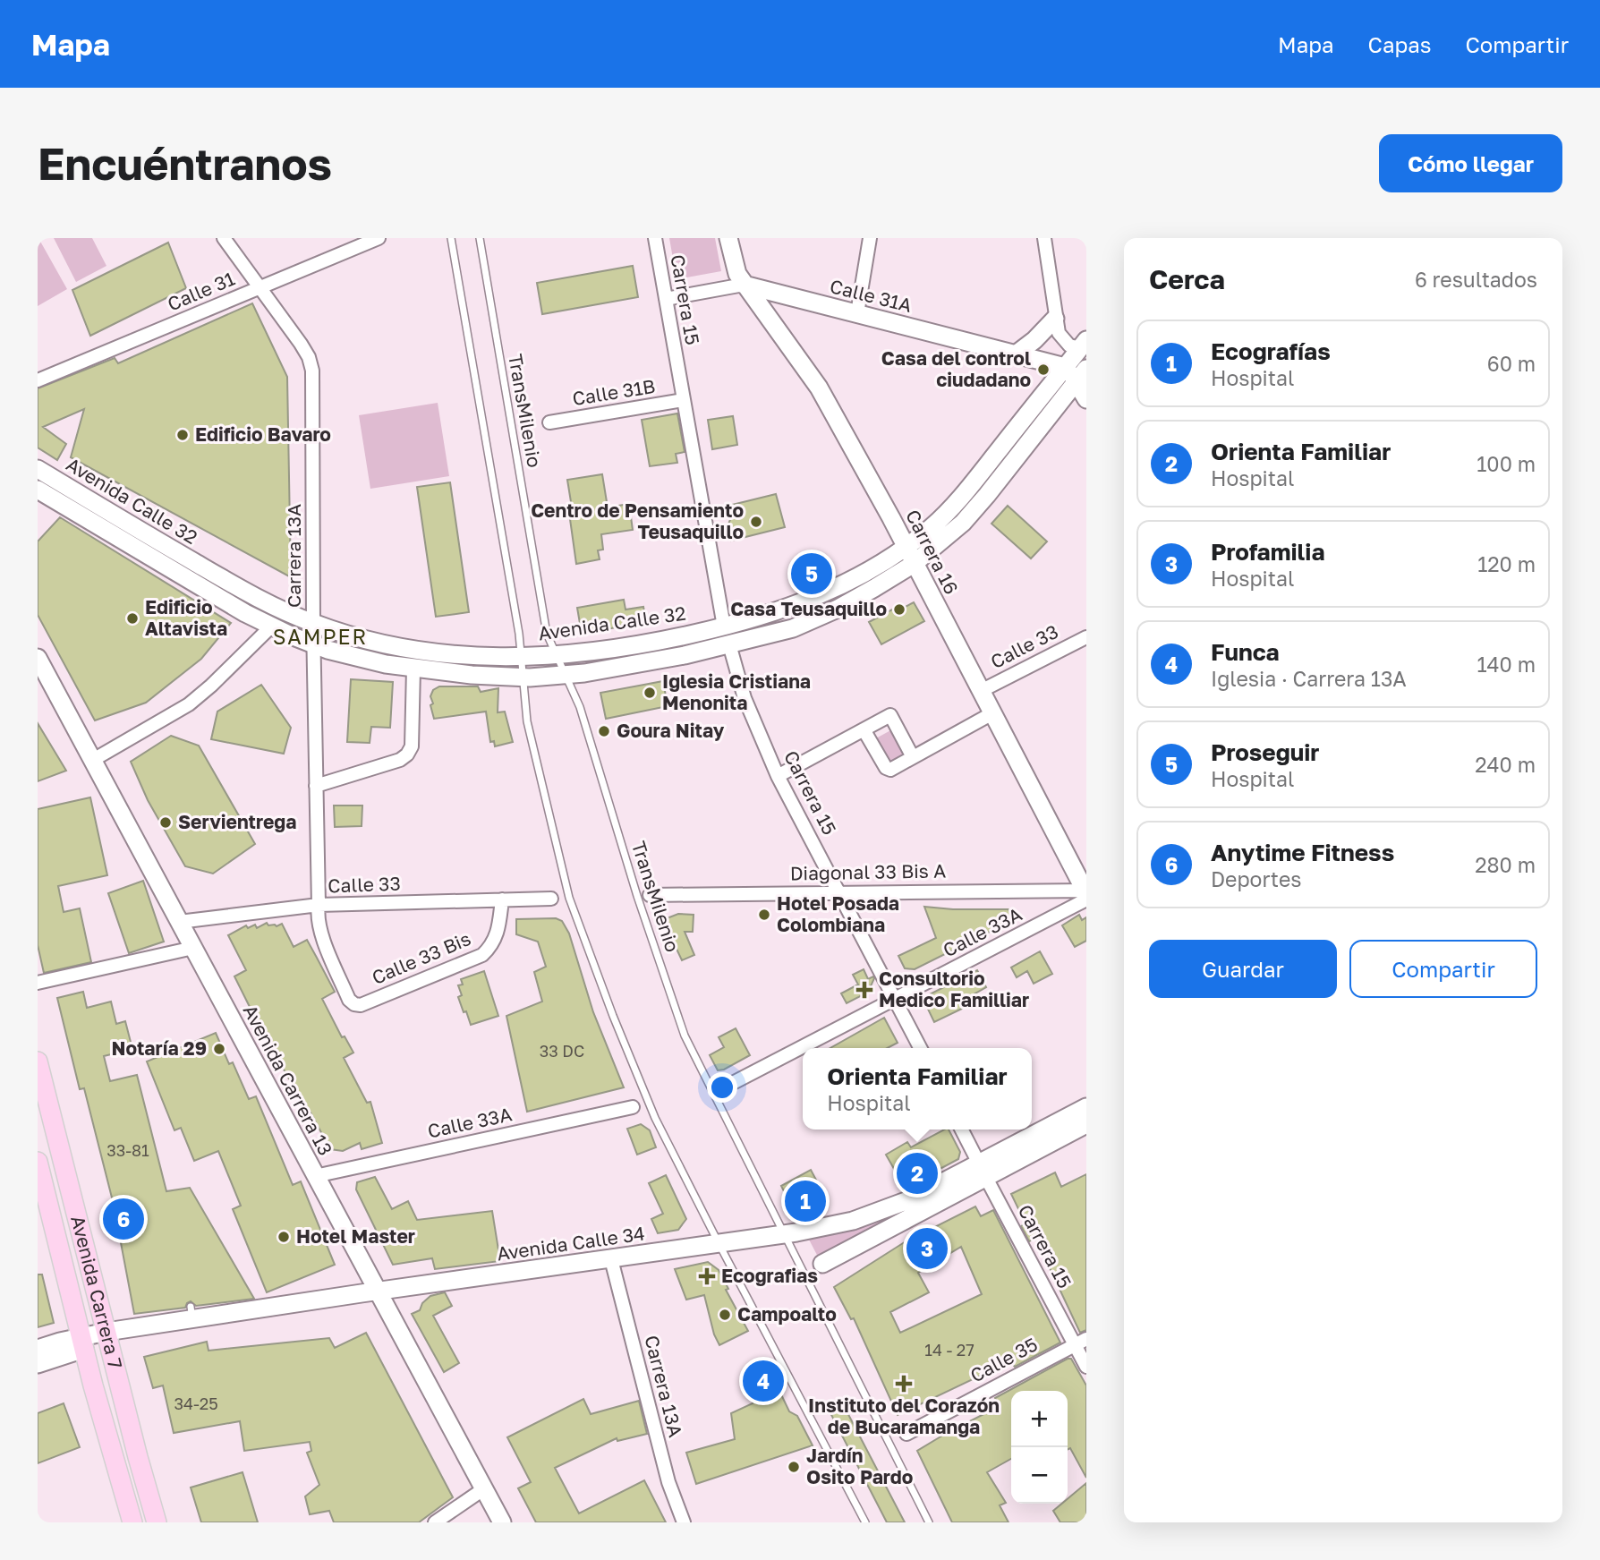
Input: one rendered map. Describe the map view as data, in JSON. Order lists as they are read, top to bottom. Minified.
{"streets":{"main road":["Calle 31A","Avenida Calle 32","Carrera 16","Avenida Carrera 13","Avenida Calle 34","Avenida Carrera 7"],"street":["Calle 31","Carrera 15","Calle 31B","Carrera 13A","Calle 33","Diagonal 33 Bis A","Calle 33A","Calle 33 Bis","Calle 35"],"lane":["TransMilenio"]},"crossings":[["Calle 31","Carrera 13A"],["Calle 31A","Carrera 15"],["Calle 31A","Avenida Calle 32"],["Calle 31A","Carrera 16"],["Carrera 15","Calle 31B"],["Carrera 15","Avenida Calle 32"],["Carrera 15","Diagonal 33 Bis A"],["Carrera 15","Calle 33A"],["Carrera 15","Avenida Calle 34"],["Carrera 15","Calle 35"],["TransMilenio","Avenida Calle 32"],["TransMilenio","Avenida Calle 34"],["Avenida Calle 32","Carrera 16"],["Avenida Calle 32","Carrera 13A"],["Carrera 16","Calle 33"],["Carrera 16","Diagonal 33 Bis A"],["Carrera 16","Calle 33A"],["Carrera 13A","Calle 33"],["Carrera 13A","Calle 33 Bis"],["Carrera 13A","Avenida Calle 34"],["Calle 33","Calle 33 Bis"],["Calle 33","Avenida Carrera 13"],["Diagonal 33 Bis A","Calle 33A"],["Calle 33A","Avenida Carrera 13"],["Avenida Carrera 13","Avenida Calle 34"],["Avenida Calle 34","Avenida Carrera 7"]],"districts":["SAMPER"],"places":{"other":["Casa del control ciudadano","Edificio Bavaro","Centro de Pensamiento Teusaquillo","Casa Teusaquillo","Edificio Altavista","Iglesia Cristiana Menonita","Goura Nitay","Servientrega","Hotel Posada Colombiana","Notaría 29","Hotel Master","Campoalto","Jardín Osito Pardo"],"health":["Consultorio Medico Familliar","Ecografias","Instituto del Corazón de Bucaramanga"]},"house_numbers":["33 DC","33-81","14 - 27","34-25"],"page":{"header":"Mapa","nav":["Mapa","Capas","Compartir"],"buttons":["Cómo llegar",["Guardar","Compartir"]],"title":"Encuéntranos","heading":["Cerca","6 resultados"],"list":[{"mark":"1","name":"Ecografías","note":"Hospital","value":"60 m"},{"mark":"2","name":"Orienta Familiar","note":"Hospital","value":"100 m"},{"mark":"3","name":"Profamilia","note":"Hospital","value":"120 m"},{"mark":"4","name":"Funca","note":"Iglesia · Carrera 13A","value":"140 m"},{"mark":"5","name":"Proseguir","note":"Hospital","value":"240 m"},{"mark":"6","name":"Anytime Fitness","note":"Deportes","value":"280 m"}],"pins":["5","2","1","6","3","4"],"popup":["Orienta Familiar","Hospital"],"map_buttons":["+","−"]}}
